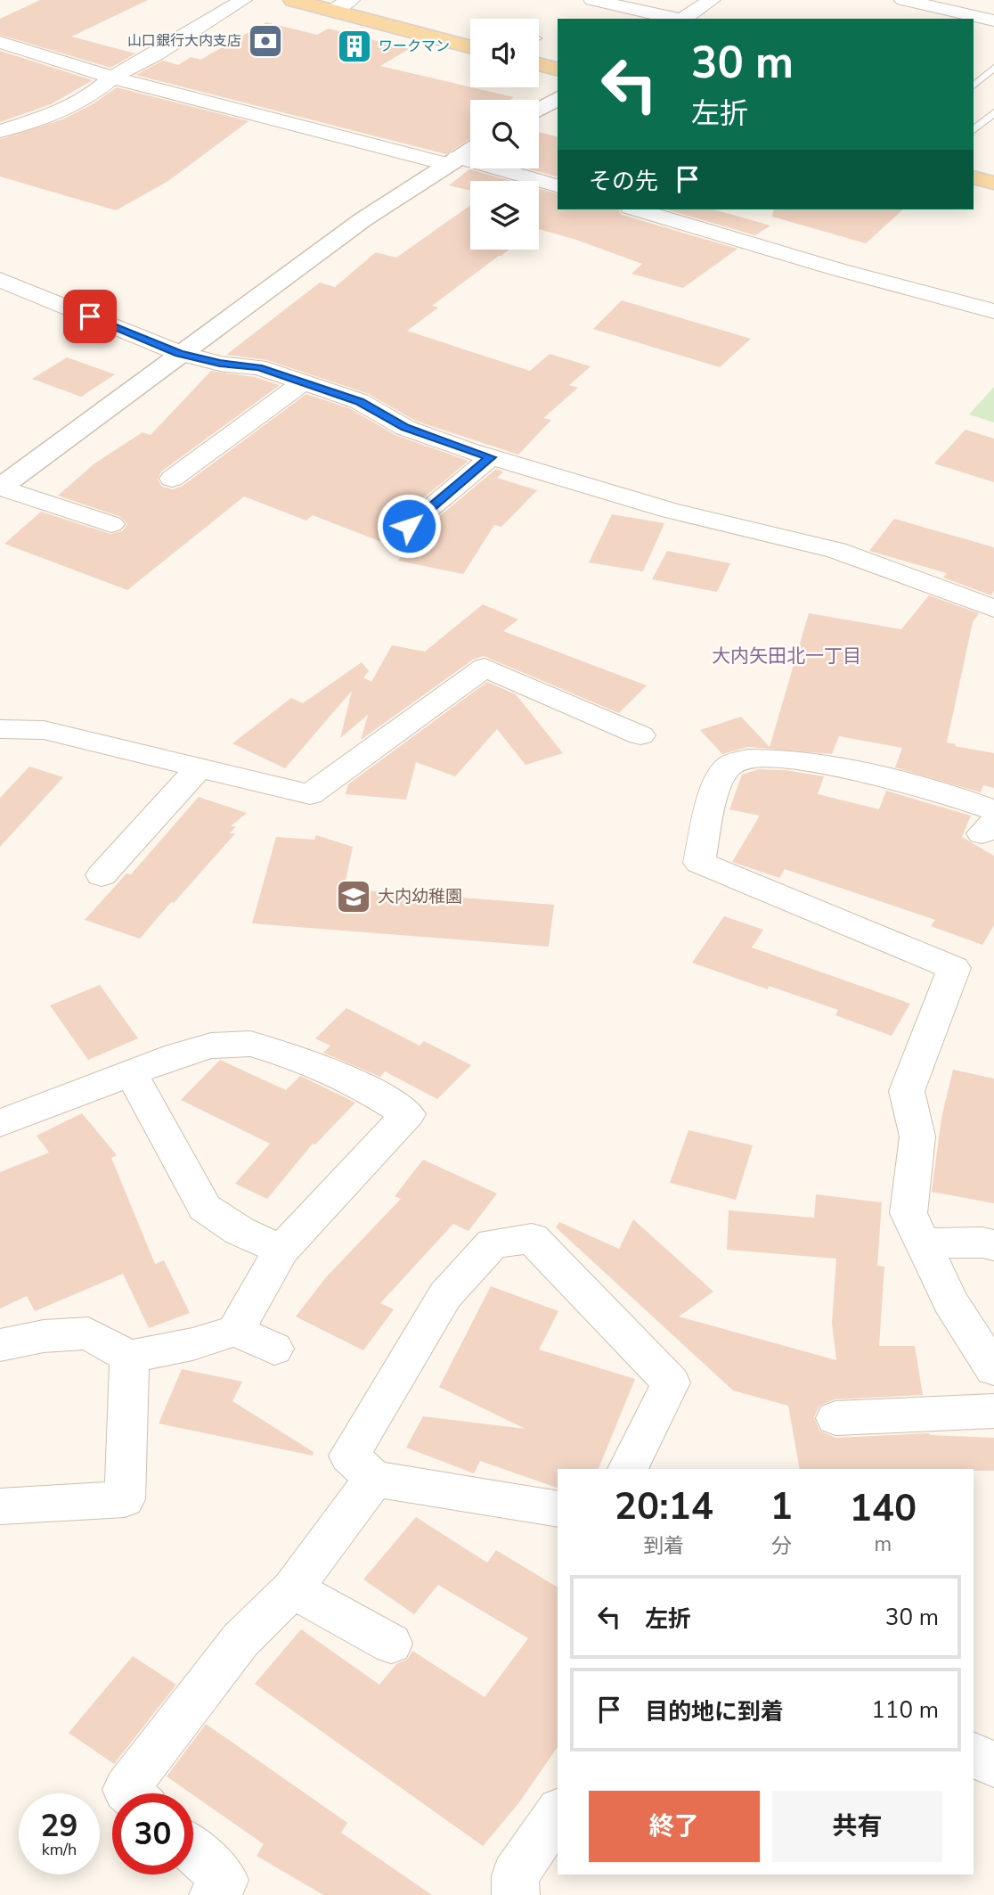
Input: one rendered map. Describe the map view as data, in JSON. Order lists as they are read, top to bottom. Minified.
{"districts":["大内矢田北一丁目"],"places":{"bank":["山口銀行大内支店"],"building":["ワークマン"],"school or university":["大内幼稚園"]},"page":{"turn":["30 m","左折"],"then":"その先","eta":["20:14","到着","1","分","140","m"],"list":[{"name":"左折","value":"30 m"},{"name":"目的地に到着","value":"110 m"}],"buttons":["終了","共有"],"speed":"29 km/h","limit":"30"}}
